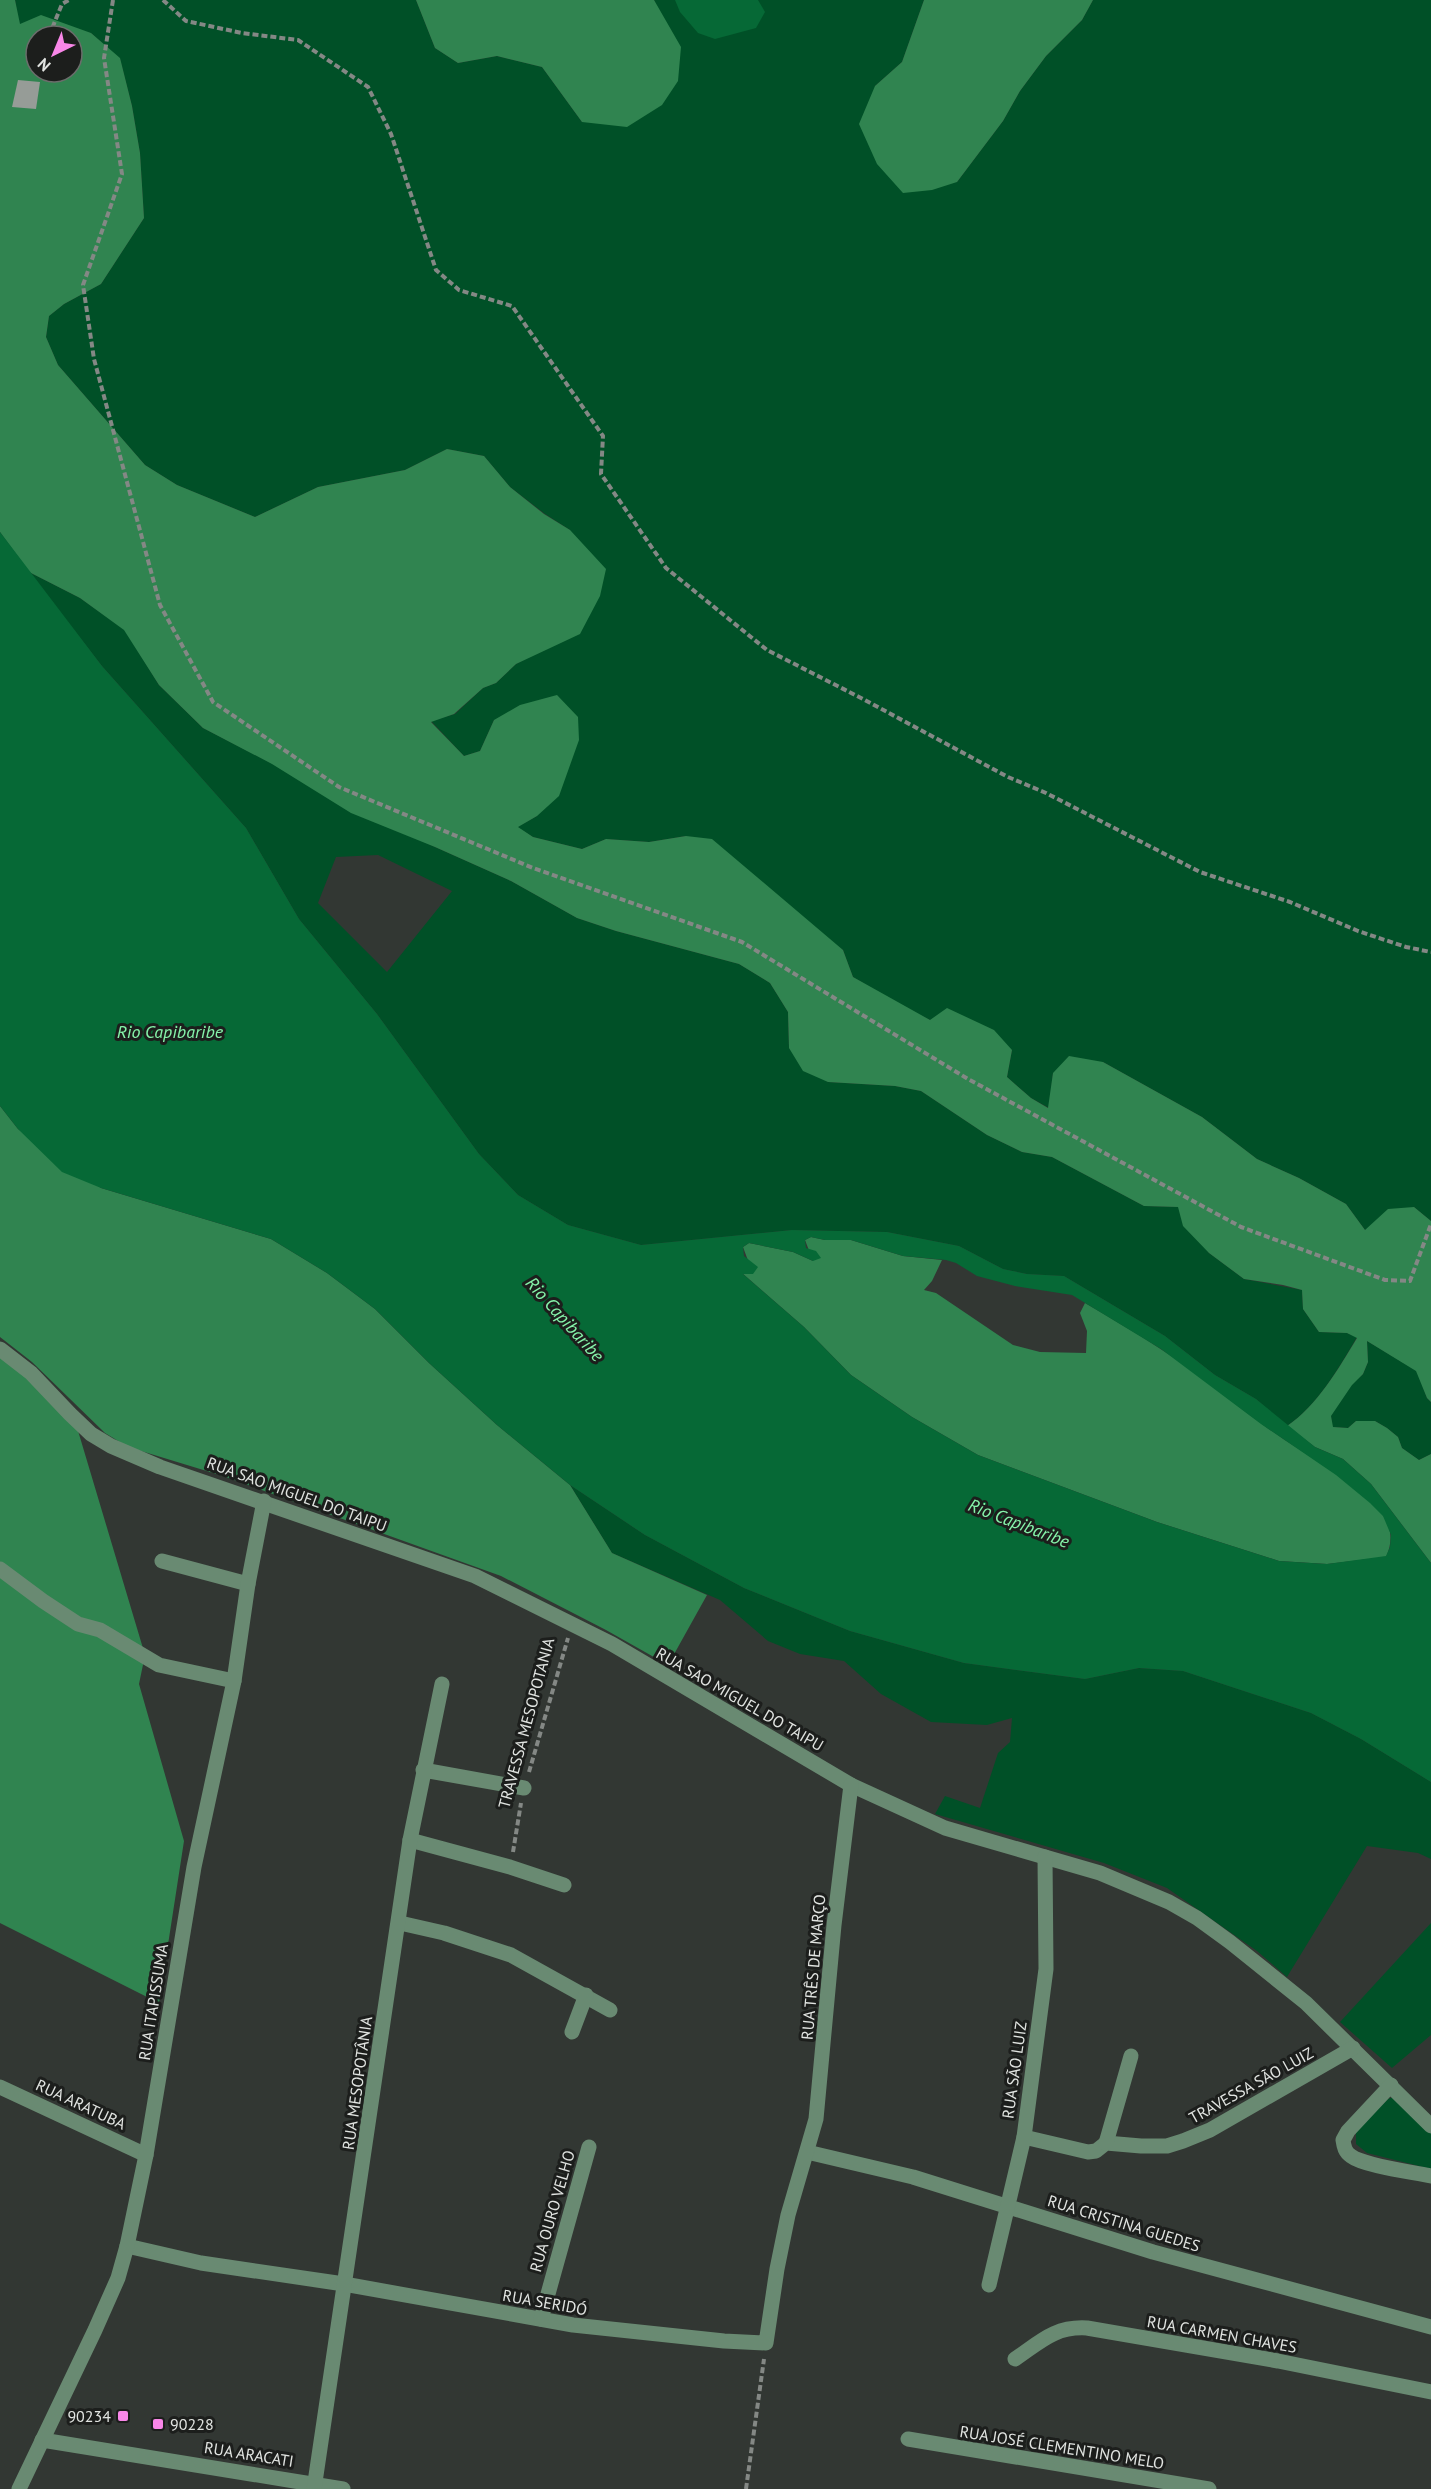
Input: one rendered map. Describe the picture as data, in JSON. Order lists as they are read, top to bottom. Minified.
{"streets":{"street":["RUA SAO MIGUEL DO TAIPU","RUA TRÊS DE MARÇO","RUA ITAPISSUMA","RUA SÃO LUIZ","RUA MESOPOTÂNIA","TRAVESSA SÃO LUIZ","RUA ARATUBA","RUA OURO VELHO","RUA CRISTINA GUEDES","RUA SERIDÓ","RUA CARMEN CHAVES","RUA JOSÉ CLEMENTINO MELO","RUA ARACATI"],"path":["TRAVESSA MESOPOTANIA"]},"crossings":[["RUA SAO MIGUEL DO TAIPU","TRAVESSA MESOPOTANIA"],["RUA SAO MIGUEL DO TAIPU","RUA TRÊS DE MARÇO"],["RUA SAO MIGUEL DO TAIPU","RUA ITAPISSUMA"],["RUA SAO MIGUEL DO TAIPU","RUA SÃO LUIZ"],["RUA SAO MIGUEL DO TAIPU","TRAVESSA SÃO LUIZ"],["RUA TRÊS DE MARÇO","RUA CRISTINA GUEDES"],["RUA ITAPISSUMA","RUA ARATUBA"],["RUA ITAPISSUMA","RUA SERIDÓ"],["RUA ITAPISSUMA","RUA ARACATI"],["RUA SÃO LUIZ","TRAVESSA SÃO LUIZ"],["RUA SÃO LUIZ","RUA CRISTINA GUEDES"],["RUA MESOPOTÂNIA","RUA SERIDÓ"],["RUA MESOPOTÂNIA","RUA ARACATI"],["RUA OURO VELHO","RUA SERIDÓ"]],"water":["Rio Capibaribe"],"places":{"transit":["90234","90228"]},"north":"bottom left"}
